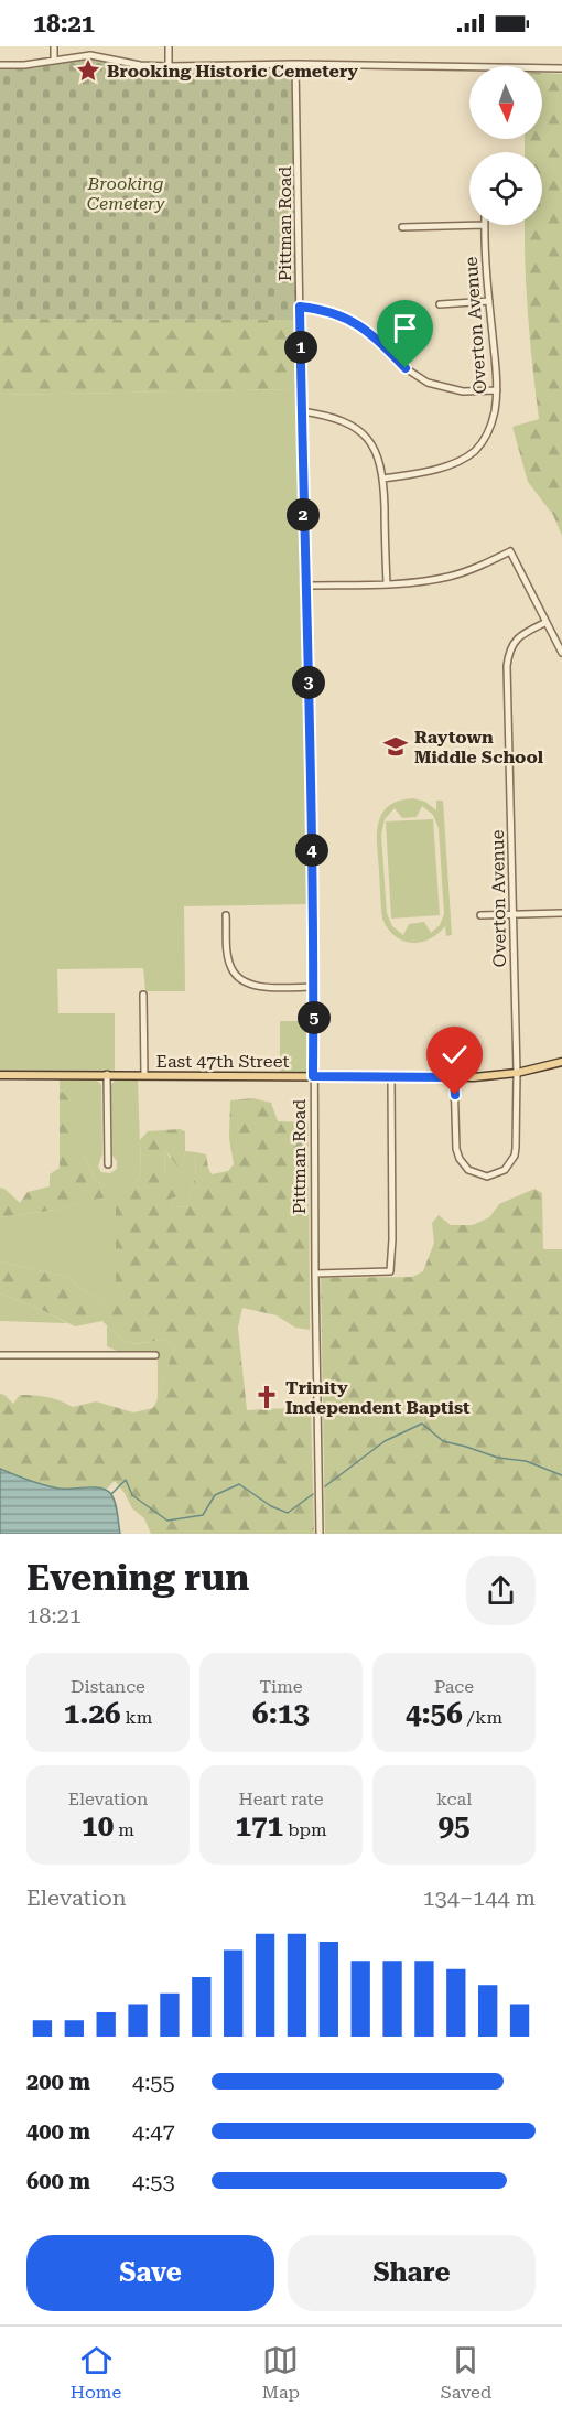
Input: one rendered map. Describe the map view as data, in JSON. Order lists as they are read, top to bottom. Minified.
{"streets":{"main road":["East 47th Street"],"street":["Pittman Road","Overton Avenue"]},"crossings":[["Pittman Road","East 47th Street"],["Overton Avenue","East 47th Street"]],"parks":["Brooking Cemetery"],"places":{"place":["Brooking Historic Cemetery"],"school or university":["Raytown Middle School"],"church":["Trinity Independent Baptist"]},"north":"bottom","page":{"status":"18:21","pins":["1","2","3","4","5"],"heading":["Evening run","18:21"],"stats":[["Distance","1.26 km"],["Time","6:13"],["Pace","4:56 /km"],["Elevation","10 m"],["Heart rate","171 bpm"],["kcal","95"]],"chart":["Elevation","134–144 m"],"list":[{"name":"200 m","note":"4:55"},{"name":"400 m","note":"4:47"},{"name":"600 m","note":"4:53"}],"buttons":["Save","Share"],"tabs":["Home","Map","Saved"]}}
